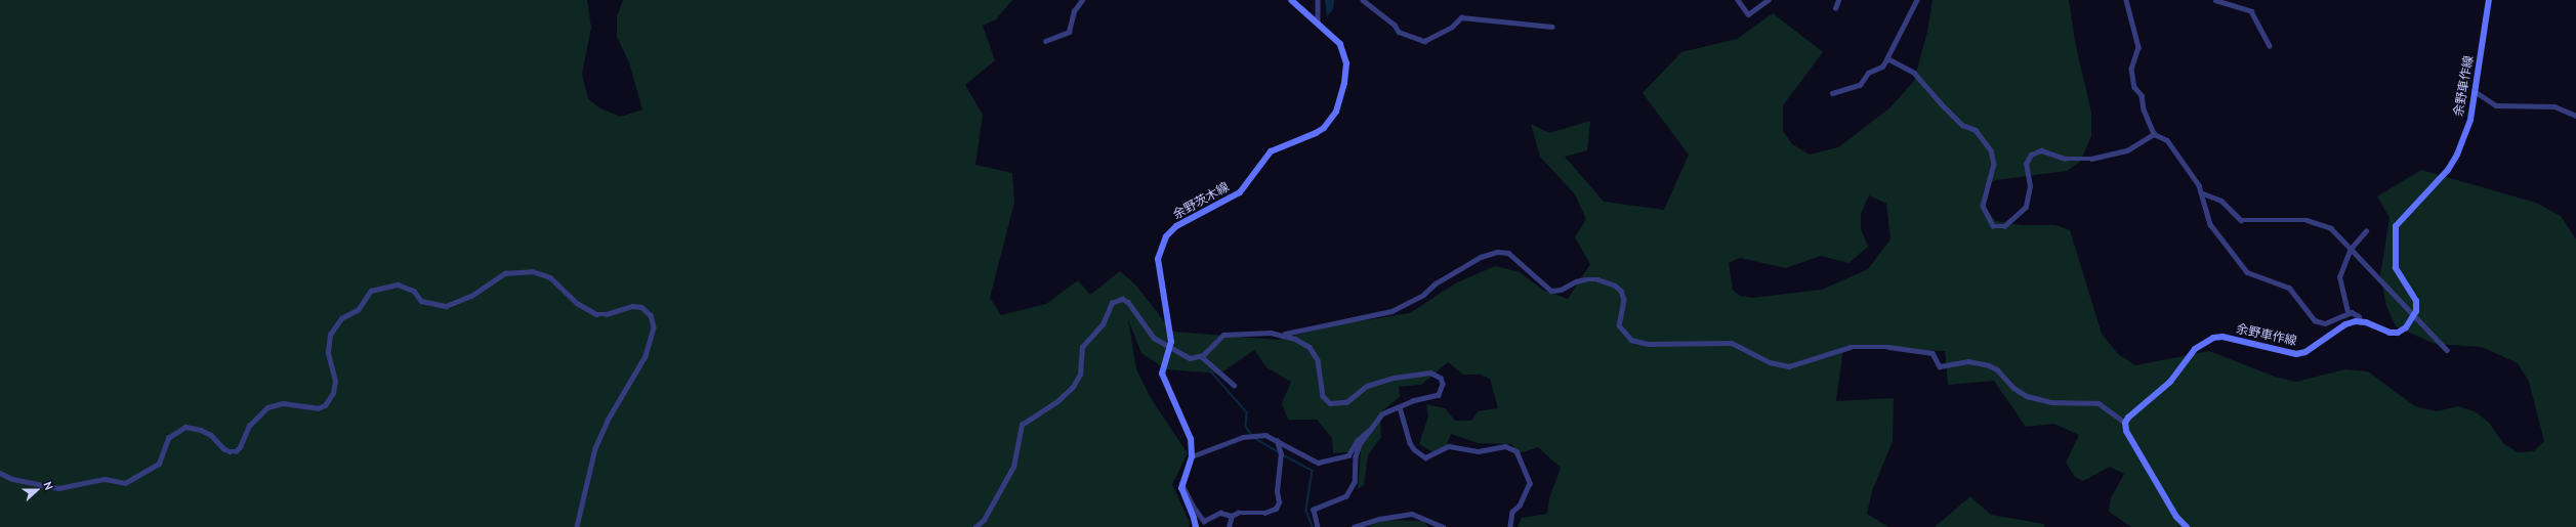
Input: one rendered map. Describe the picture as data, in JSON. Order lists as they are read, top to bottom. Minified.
{"streets":{"main road":["余野車作線","余野茨木線"]},"north":"right"}
